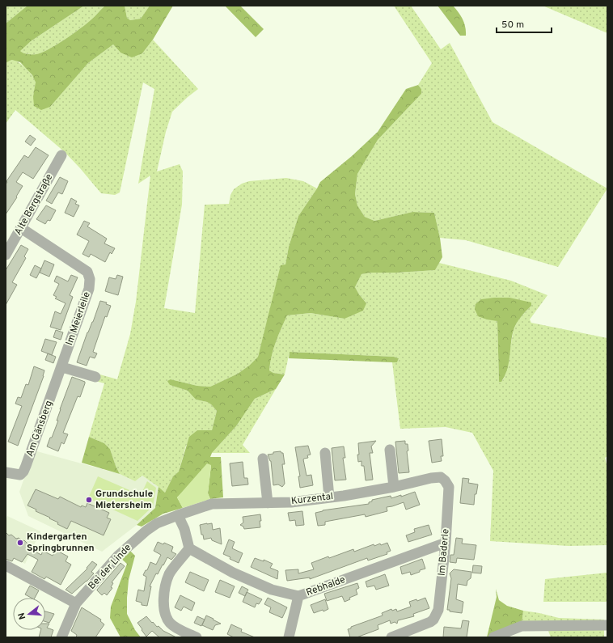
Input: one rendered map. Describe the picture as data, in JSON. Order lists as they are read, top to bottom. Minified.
{"streets":{"street":["Alte Bergstraße","Im Meierleile","Am Gänsberg","Kurzental","Im Baderle","Bei der Linde","Rebhalde"]},"crossings":[["Alte Bergstraße","Im Meierleile"],["Im Meierleile","Am Gänsberg"],["Kurzental","Im Baderle"],["Kurzental","Bei der Linde"],["Im Baderle","Rebhalde"]],"places":["Grundschule Mietersheim","Kindergarten Springbrunnen"],"scale_bar":"50 m","north":"left"}
